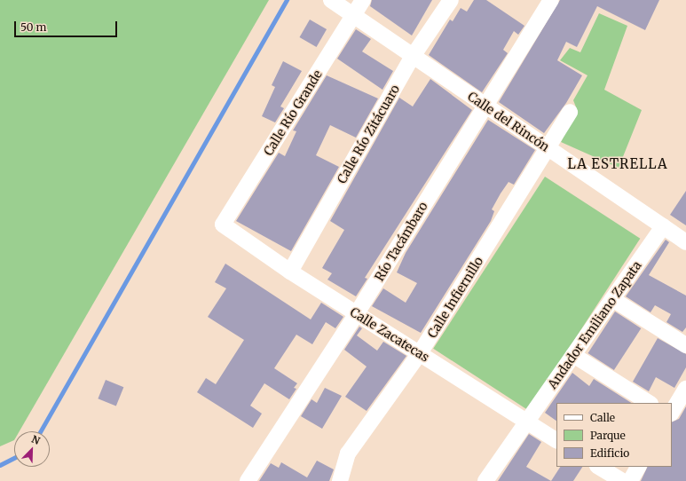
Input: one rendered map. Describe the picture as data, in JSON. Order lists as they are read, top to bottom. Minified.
{"streets":{"street":["Calle Río Grande","Calle del Rincón","Calle Río Zitácuaro","Río Tacámbaro","Calle Infiernillo","Andador Emiliano Zapata","Calle Zacatecas"]},"crossings":[["Calle Río Grande","Calle del Rincón"],["Calle Río Grande","Calle Zacatecas"],["Calle del Rincón","Calle Río Zitácuaro"],["Calle del Rincón","Río Tacámbaro"],["Calle del Rincón","Calle Infiernillo"],["Calle del Rincón","Andador Emiliano Zapata"],["Calle Río Zitácuaro","Calle Zacatecas"],["Río Tacámbaro","Calle Zacatecas"],["Calle Infiernillo","Calle Zacatecas"],["Andador Emiliano Zapata","Calle Zacatecas"]],"districts":["LA ESTRELLA"],"legend":["Calle","Parque","Edificio"],"scale_bar":"50 m","north":"top right"}
